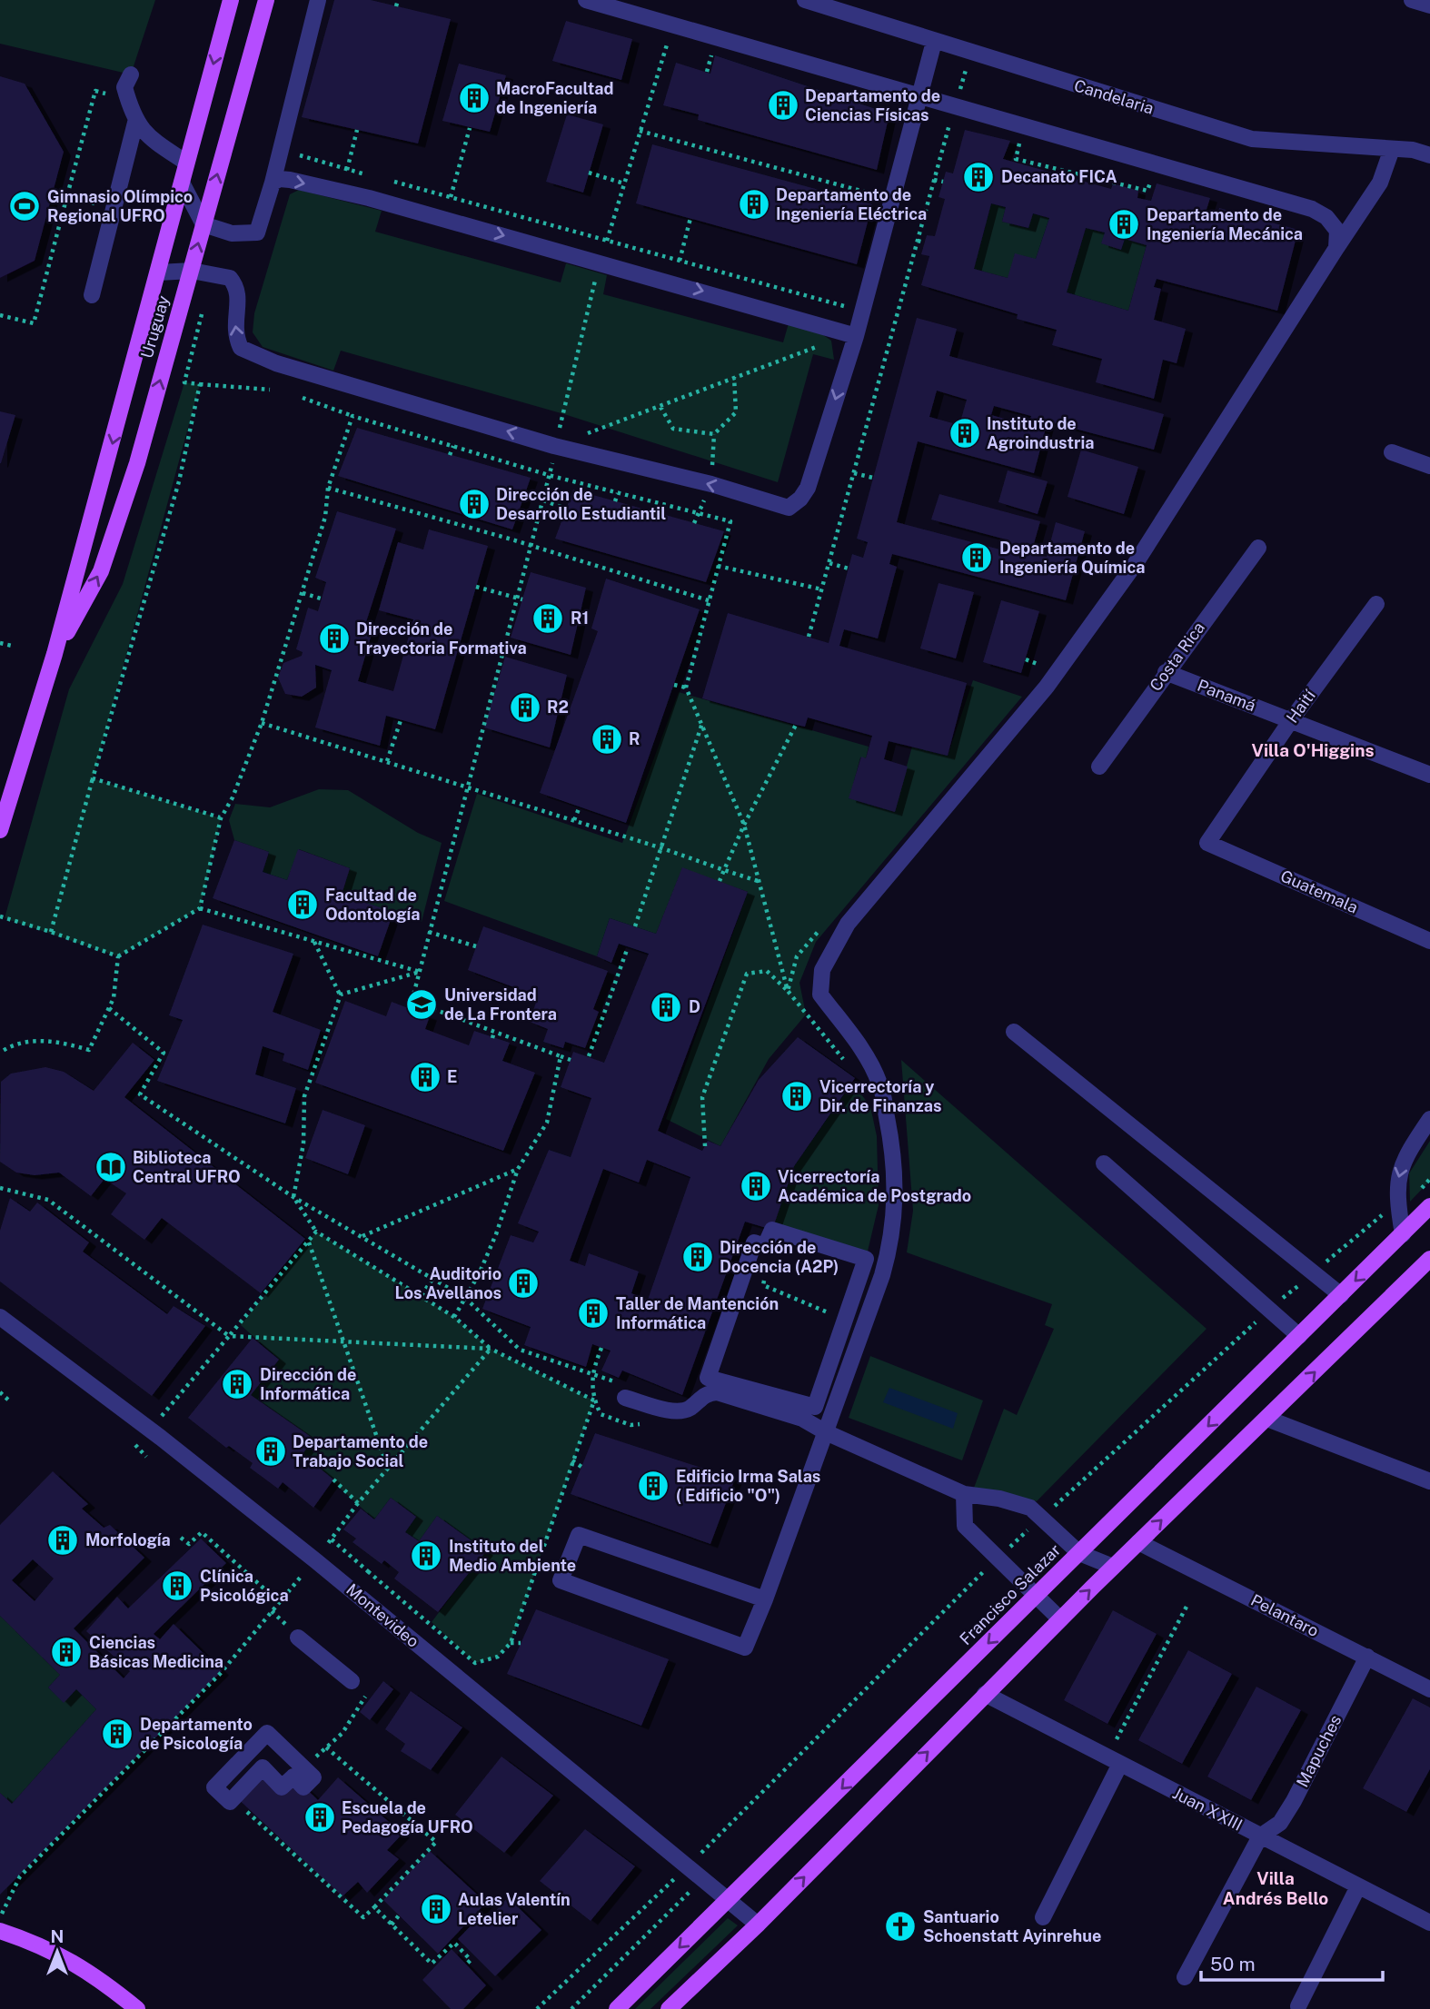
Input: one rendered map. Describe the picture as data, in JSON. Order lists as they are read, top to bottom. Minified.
{"streets":{"main road":["Uruguay","Francisco Salazar"],"street":["Candelaria","Costa Rica","Panamá","Haití","Guatemala","Montevideo","Pelantaro","Mapuches","Juan XXIII"]},"crossings":[["Costa Rica","Panamá"],["Panamá","Haití"],["Haití","Guatemala"],["Francisco Salazar","Montevideo"],["Pelantaro","Mapuches"],["Mapuches","Juan XXIII"]],"districts":["Villa O'Higgins","Villa Andrés Bello"],"places":{"building":["MacroFacultad de Ingeniería","Departamento de Ciencias Físicas","Decanato FICA","Departamento de Ingeniería Eléctrica","Departamento de Ingeniería Mecánica","Instituto de Agroindustria","Dirección de Desarrollo Estudiantil","Departamento de Ingeniería Química","R1","Dirección de Trayectoria Formativa","R2","R","Facultad de Odontología","D","E","Vicerrectoría y Dir. de Finanzas","Vicerrectoría Académica de Postgrado","Dirección de Docencia (A2P)","Auditorio Los Avellanos","Taller de Mantención Informática","Dirección de Informática","Departamento de Trabajo Social","Edificio Irma Salas ( Edificio \"O\")","Morfología","Instituto del Medio Ambiente","Clínica Psicológica","Ciencias Básicas Medicina","Departamento de Psicología","Escuela de Pedagogía UFRO","Aulas Valentín Letelier"],"sports":["Gimnasio Olímpico Regional UFRO"],"school or university":["Universidad de La Frontera"],"library":["Biblioteca Central UFRO"],"church":["Santuario Schoenstatt Ayinrehue"]},"scale_bar":"50 m","north":"top"}
